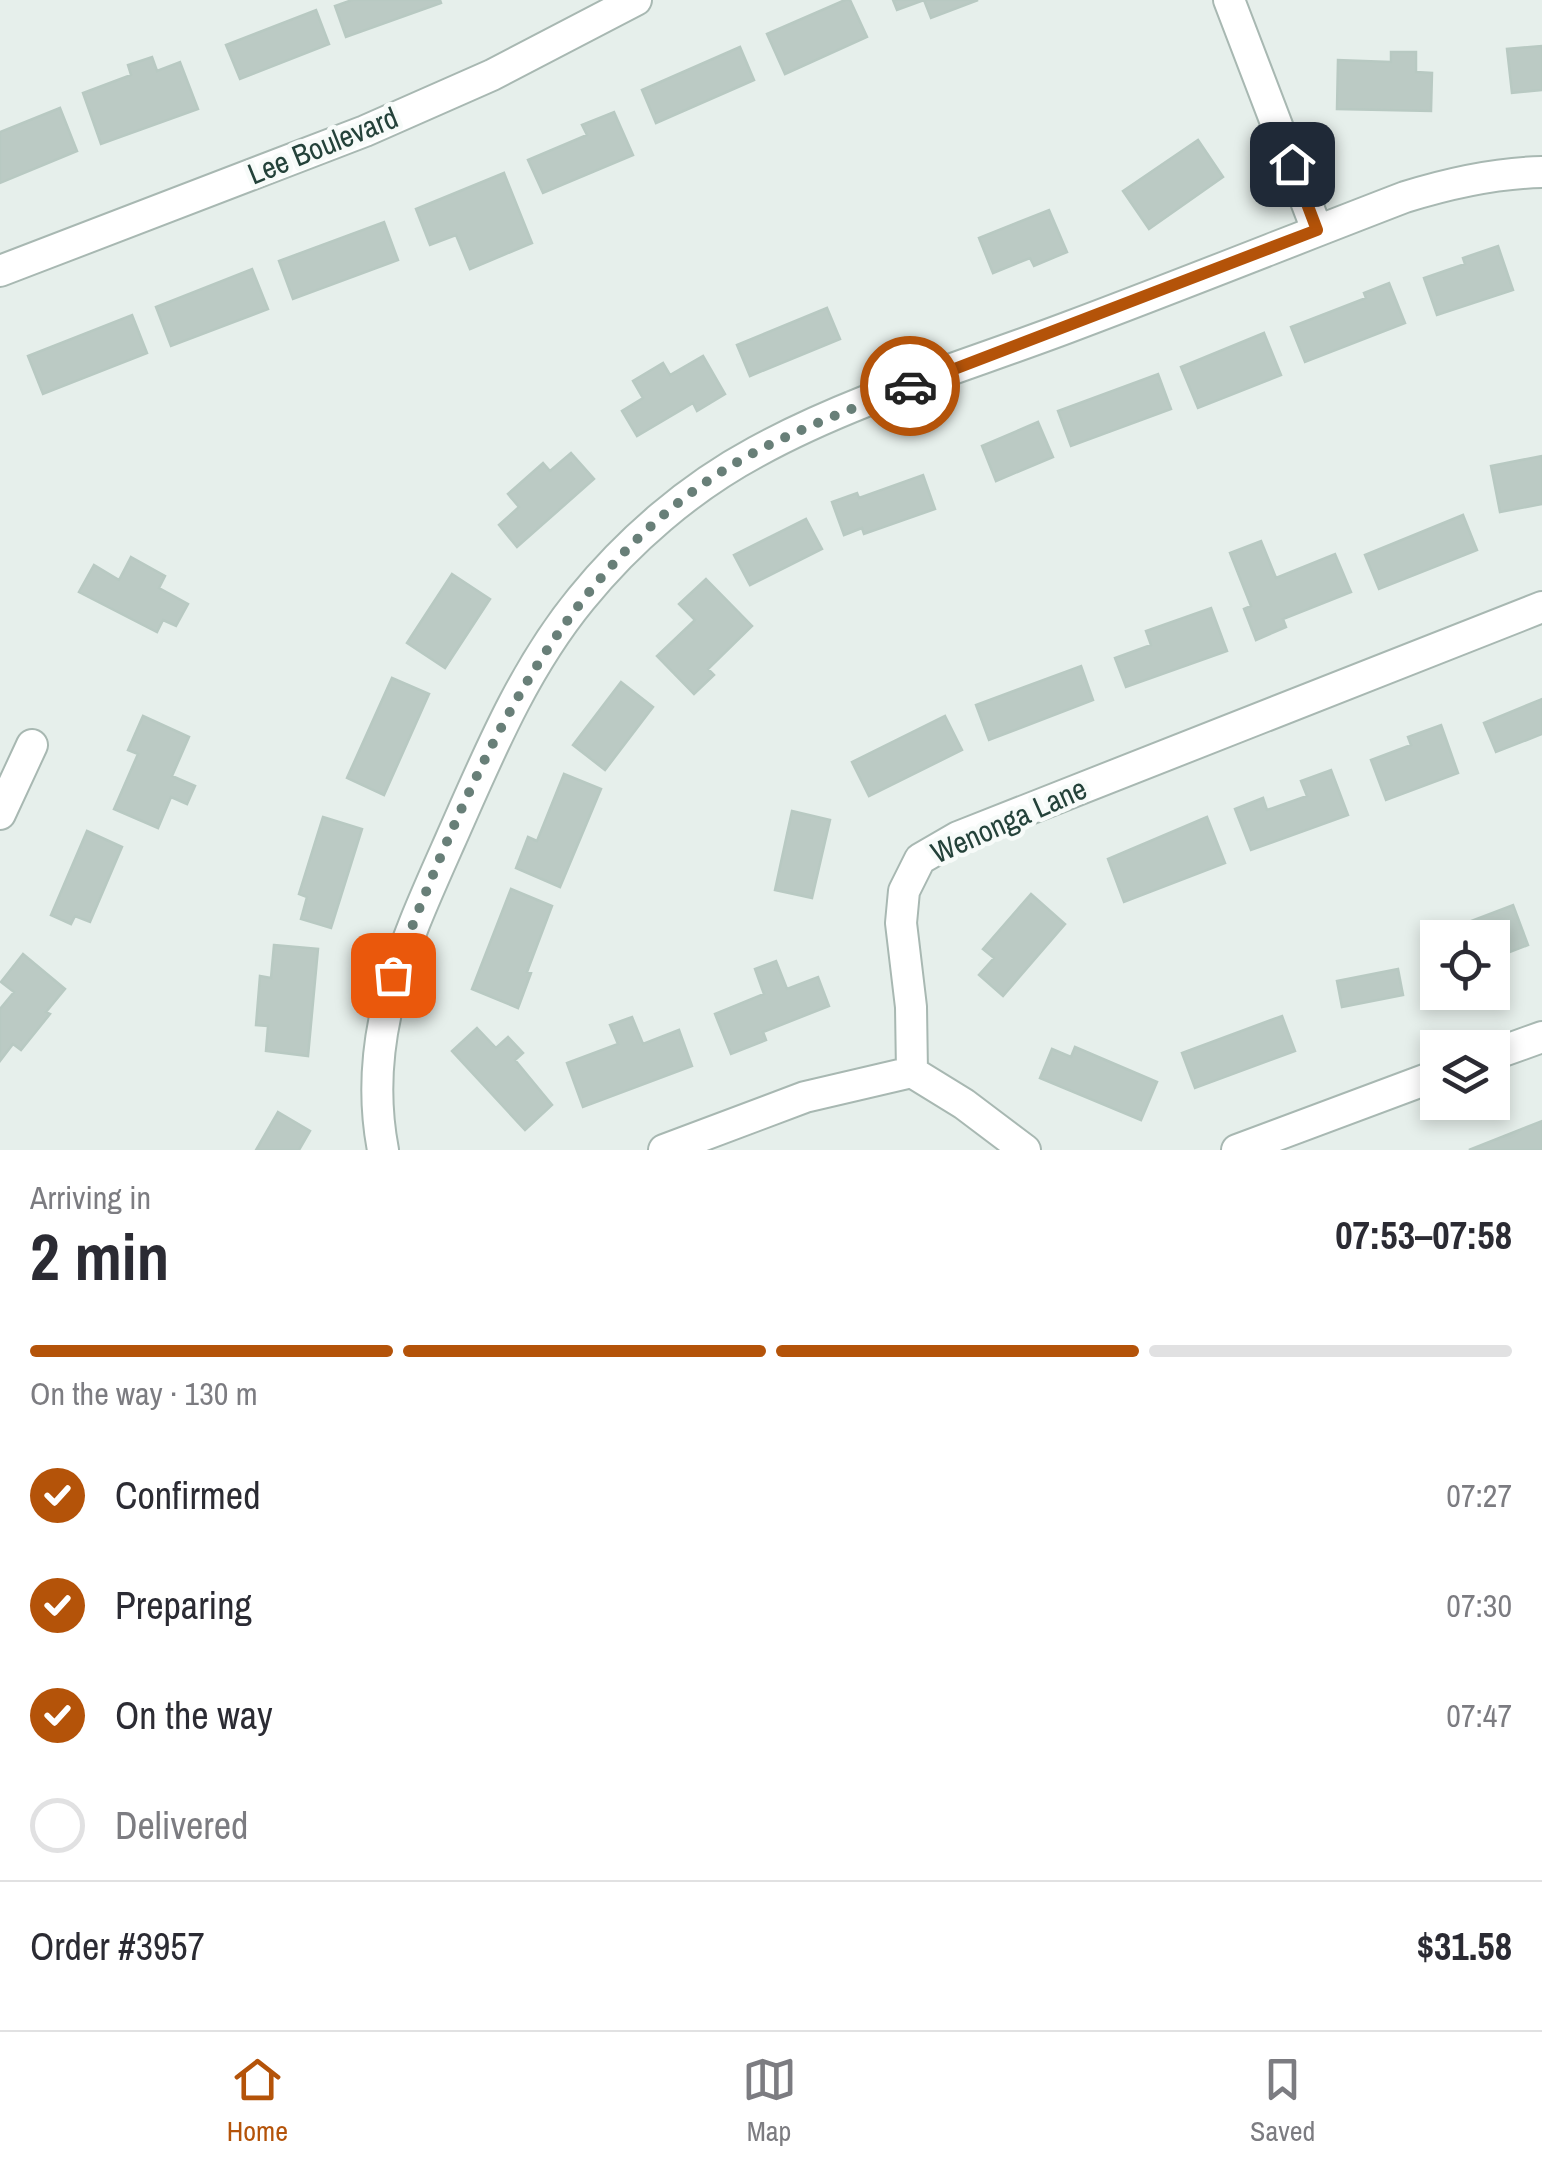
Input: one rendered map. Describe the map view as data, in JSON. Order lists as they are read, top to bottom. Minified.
{"streets":{"street":["Lee Boulevard","Wenonga Lane"]},"page":{"heading":["2 min","Arriving in","07:53–07:58"],"panel":["Order #3957","$31.58"],"bar":"On the way · 130 m","list":[["Confirmed","07:27"],["Preparing","07:30"],["On the way","07:47"],"Delivered"],"tabs":["Home","Map","Saved"]}}
